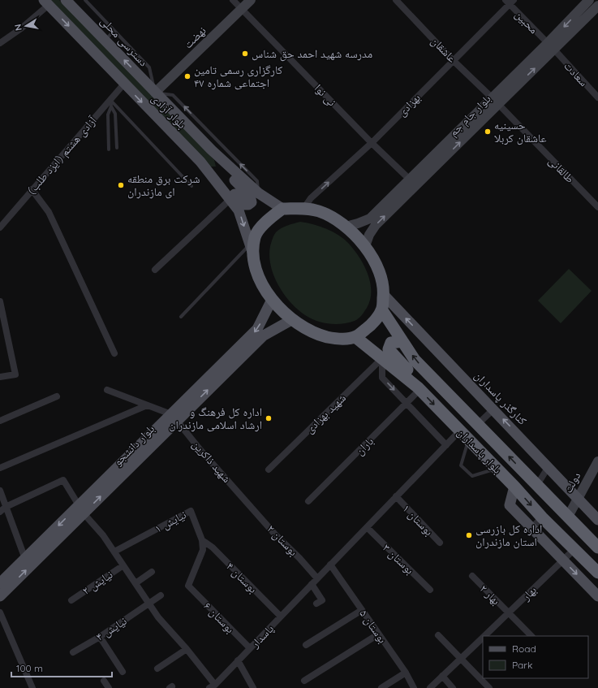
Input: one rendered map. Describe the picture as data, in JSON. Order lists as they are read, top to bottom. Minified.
{"streets":{"highway":["بلوار پاسداران"],"main road":["نهضت","بلوار آزادی","بلوار جام جم","کنارگذر پاسداران","بلوار دانشجو","دولت"],"street":["محبین","عاشقان","سعادت","نی نوا","بهزادی","آزادی هشتم (ایزد طلب)","طالقانی","شهید بهزادی","باران","شهید ذاکرین","بوستان ۱","نیایش ۱","بوستان ۲","بوستان ۳","بوستان ۴","نیایش ۲","بهار","بهار ۲","بوستان ۶","بوستان ۵","نیایش ۴","پاسدار"],"lane":["دسترسی محلی"]},"crossings":[["محبین","سعادت"],["محبین","بهزادی"],["محبین","بلوار جام جم"],["نهضت","دسترسی محلی"],["نهضت","نی نوا"],["نهضت","بلوار آزادی"],["دسترسی محلی","بلوار آزادی"],["عاشقان","بهزادی"],["عاشقان","بلوار جام جم"],["عاشقان","طالقانی"],["سعادت","بلوار جام جم"],["نی نوا","بهزادی"],["نی نوا","بلوار جام جم"],["بلوار آزادی","آزادی هشتم (ایزد طلب)"],["بلوار جام جم","طالقانی"],["کنارگذر پاسداران","دولت"],["شهید بهزادی","بلوار پاسداران"],["بلوار دانشجو","شهید ذاکرین"],["بلوار دانشجو","پاسدار"],["باران","بلوار پاسداران"],["بلوار پاسداران","دولت"],["بلوار پاسداران","بهار"],["بلوار پاسداران","پاسدار"],["شهید ذاکرین","بوستان ۲"],["بوستان ۱","پاسدار"],["نیایش ۱","بوستان ۴"],["نیایش ۱","بوستان ۶"],["نیایش ۱","پاسدار"],["بوستان ۲","پاسدار"],["بوستان ۳","پاسدار"],["بوستان ۴","پاسدار"],["نیایش ۲","پاسدار"],["بهار","بهار ۲"],["بوستان ۶","پاسدار"],["بوستان ۵","پاسدار"],["نیایش ۴","پاسدار"]],"one_way":["کنارگذر پاسداران"],"places":["مدرسه شهید احمد حق شناس","کارگزاری رسمی تامین اجتماعی شماره ۴۷","حسینیه عاشقان کربلا","شرکت برق منطقه ای مازندران","اداره کل فرهنگ و ارشاد اسلامی مازندران","اداره کل بازرسی استان مازندران"],"legend":["Road","Park"],"scale_bar":"100 m","north":"left"}
